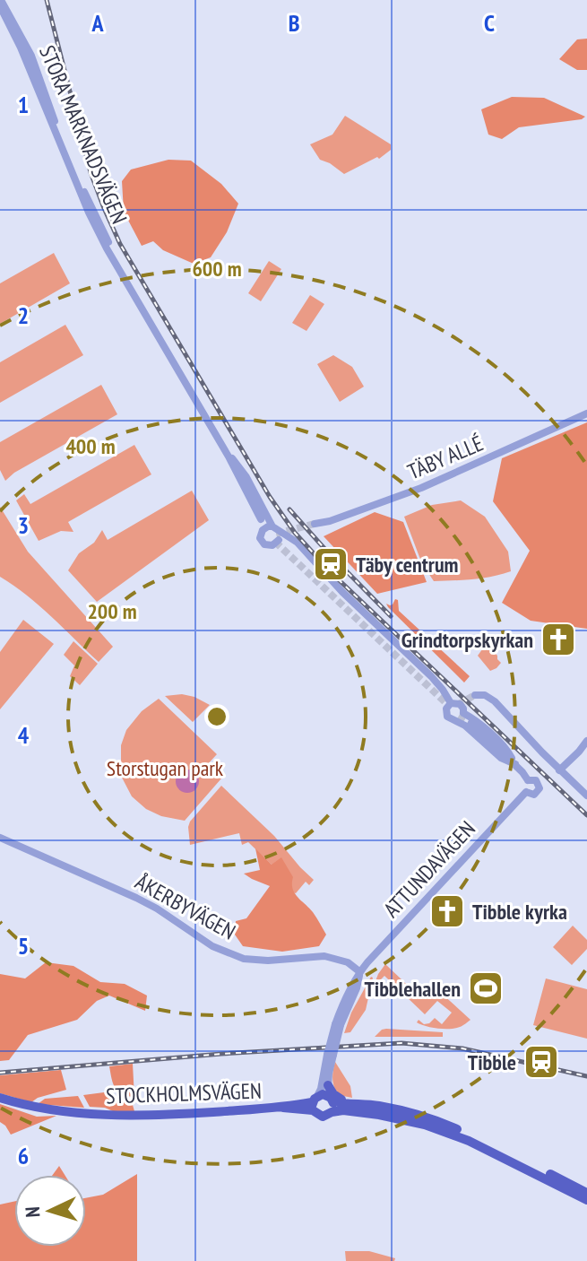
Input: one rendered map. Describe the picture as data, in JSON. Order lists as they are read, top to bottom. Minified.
{"streets":{"main road":["STOCKHOLMSVÄGEN"],"street":["STORA MARKNADSVÄGEN","TÄBY ALLÉ","ATTUNDAVÄGEN","ÅKERBYVÄGEN"]},"crossings":[["ATTUNDAVÄGEN","ÅKERBYVÄGEN"],["ATTUNDAVÄGEN","STOCKHOLMSVÄGEN"]],"parks":["Storstugan park"],"places":{"station":["Täby centrum","Tibble"],"church":["Grindtorpskyrkan","Tibble kyrka"],"sports":["Tibblehallen"]},"north":"left","grid":{"columns":["A","B","C"],"rows":["1","2","3","4","5","6"]},"rings":["600 m","400 m","200 m"]}
